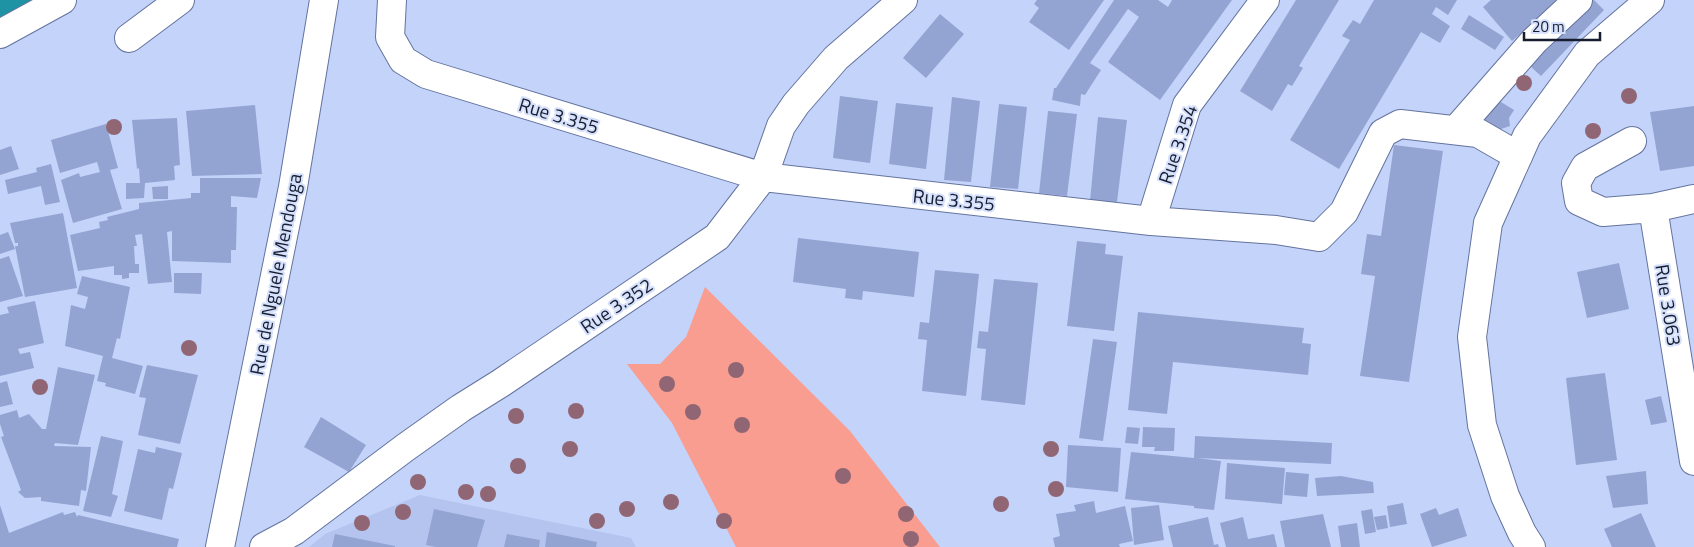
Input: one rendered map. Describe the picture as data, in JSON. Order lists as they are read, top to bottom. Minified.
{"streets":{"street":["Rue 3.355","Rue 3.354","Rue de Nguele Mendouga","Rue 3.352","Rue 3.063"]},"crossings":[["Rue 3.355","Rue 3.354"],["Rue 3.355","Rue 3.352"]],"scale_bar":"20 m"}
